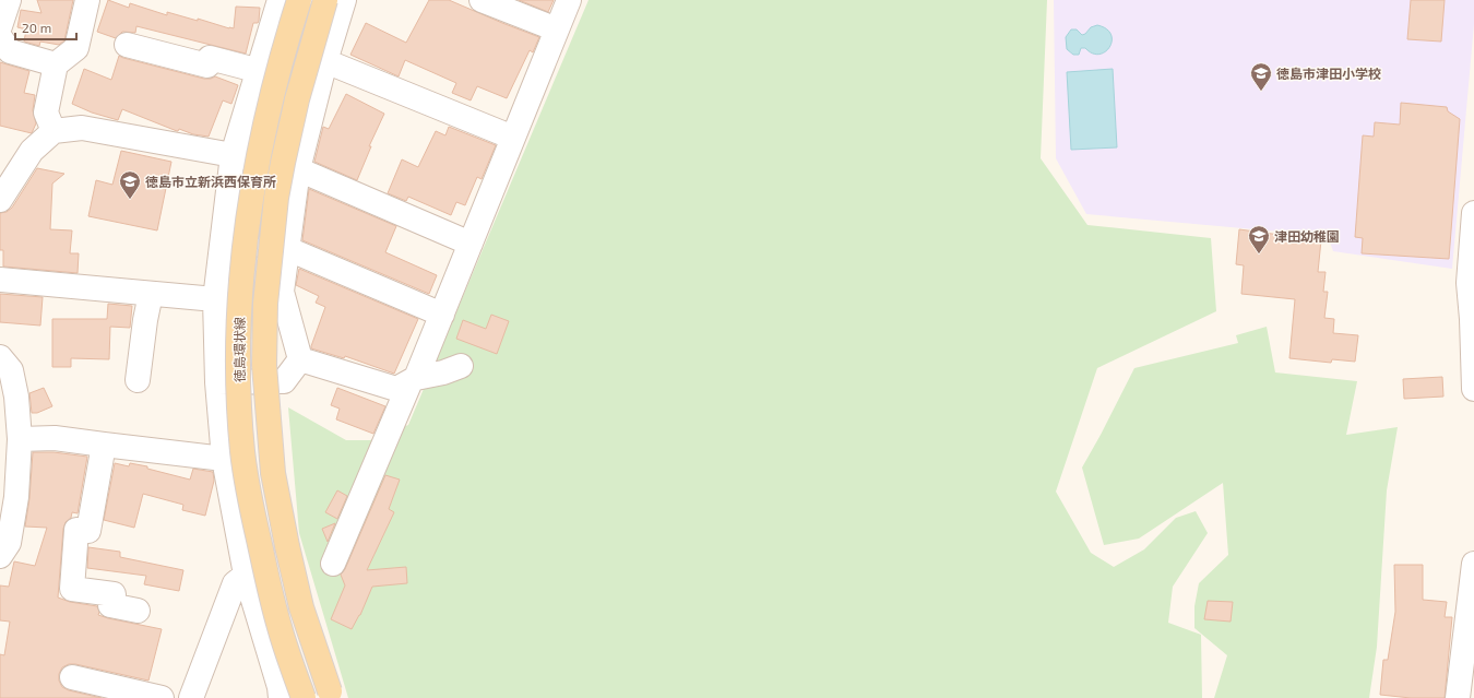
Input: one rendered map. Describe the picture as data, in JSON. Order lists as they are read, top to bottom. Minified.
{"streets":{"main road":["徳島環状線"]},"places":{"school or university":["徳島市津田小学校","徳島市立新浜西保育所","津田幼稚園"]},"scale_bar":"20 m"}
